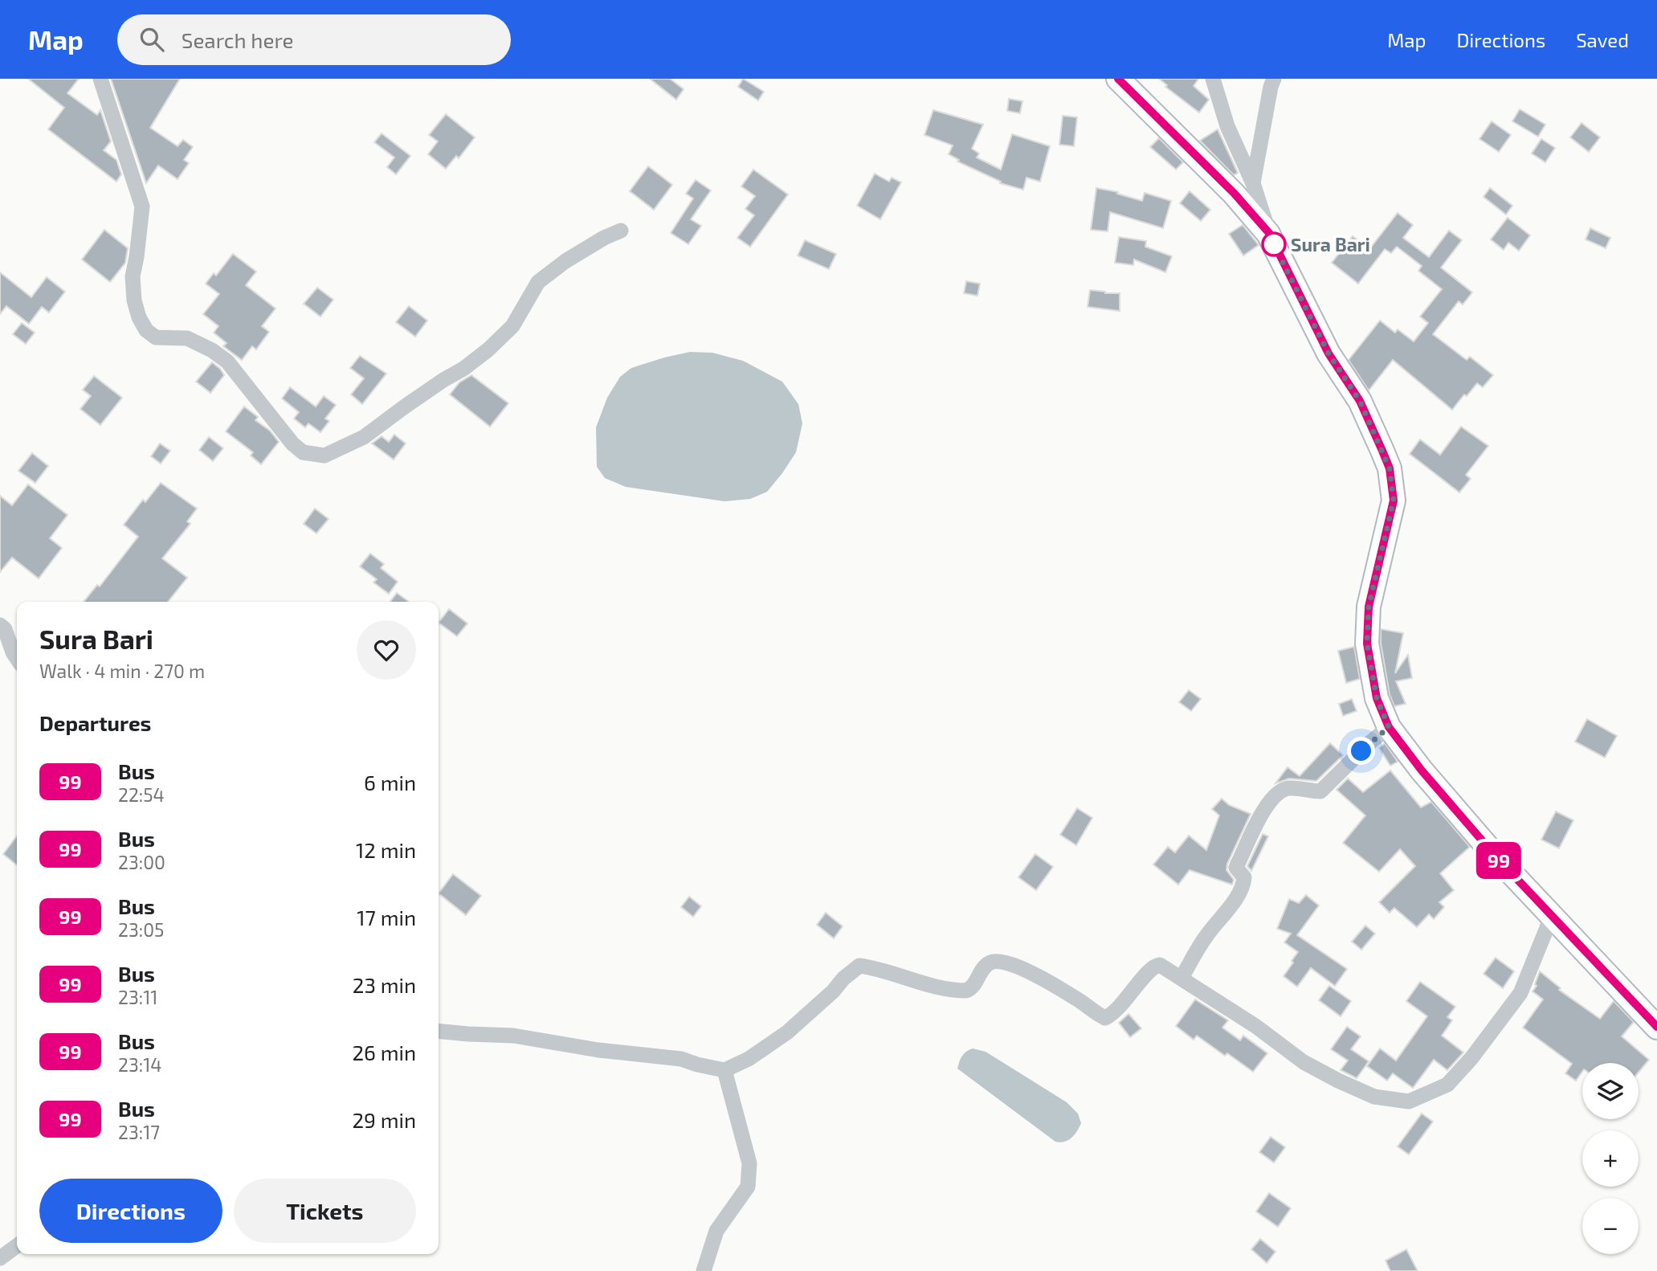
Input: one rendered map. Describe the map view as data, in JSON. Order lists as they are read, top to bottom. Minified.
{"places":["Sura Bari"],"lines":["bus line 99"],"page":{"header":"Map","search":"Search here","nav":["Map","Directions","Saved"],"on_map":"99","heading":[["Sura Bari","Walk · 4 min · 270 m"],"Departures"],"list":[{"mark":"99","name":"Bus","note":"22:54","value":"6 min"},{"mark":"99","name":"Bus","note":"23:00","value":"12 min"},{"mark":"99","name":"Bus","note":"23:05","value":"17 min"},{"mark":"99","name":"Bus","note":"23:11","value":"23 min"},{"mark":"99","name":"Bus","note":"23:14","value":"26 min"},{"mark":"99","name":"Bus","note":"23:17","value":"29 min"}],"map_buttons":["+","−"],"buttons":["Directions","Tickets"]}}
